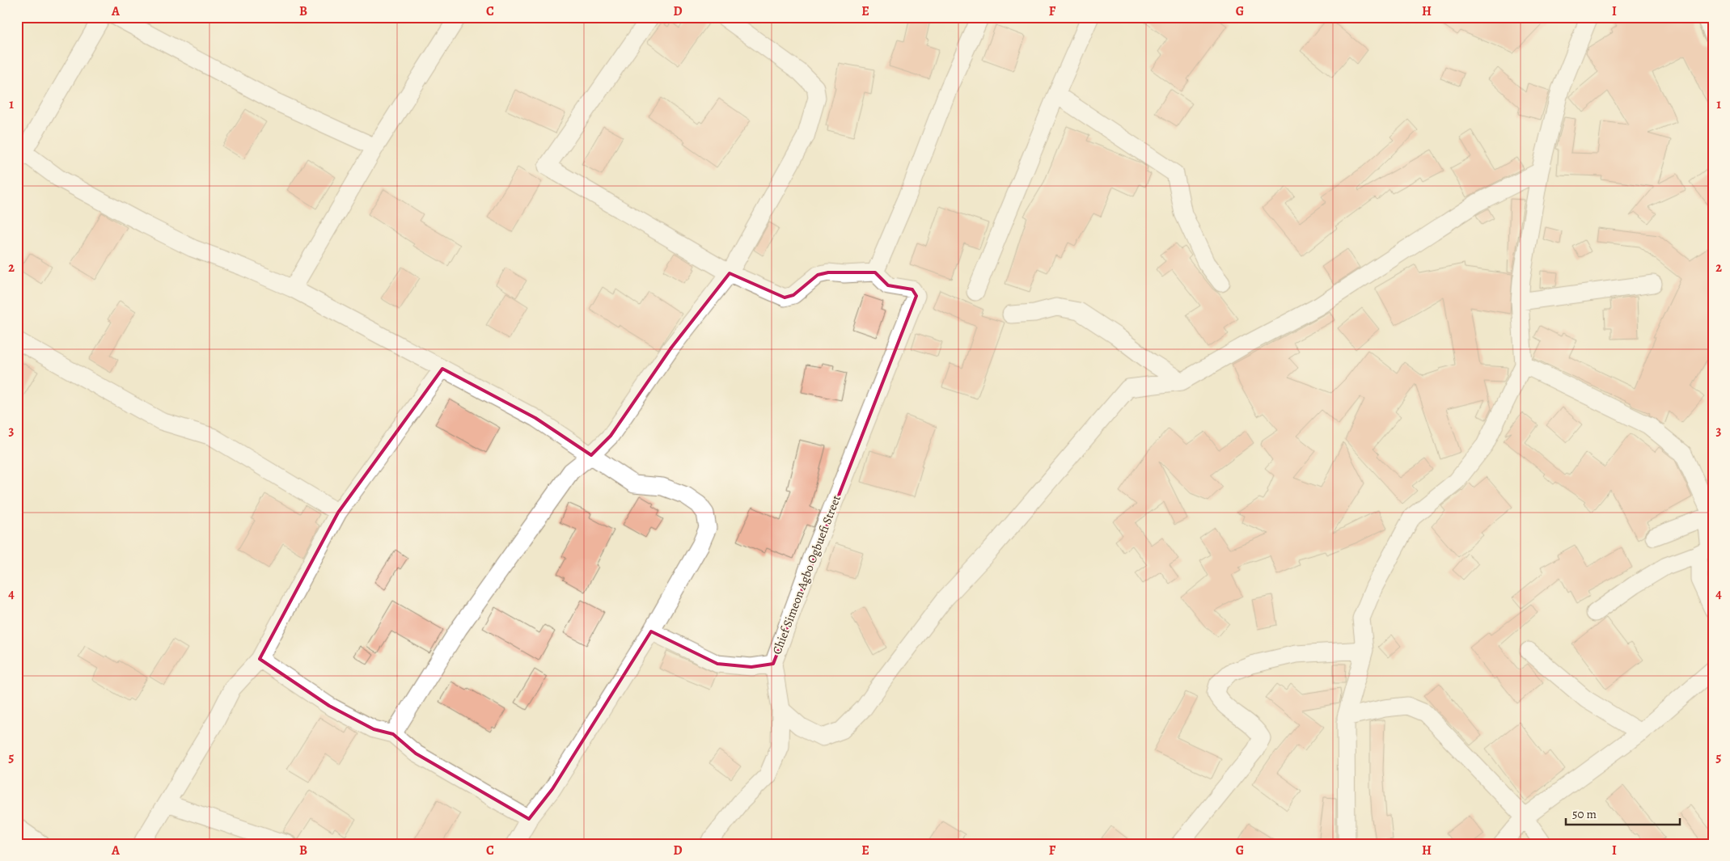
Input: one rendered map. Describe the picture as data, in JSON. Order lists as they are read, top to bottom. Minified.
{"streets":{"street":["Chief Simeon Agbo Ogbuefi Street"]},"scale_bar":"50 m","grid":{"columns":["A","B","C","D","E","F","G","H","I"],"rows":["1","2","3","4","5"]}}
